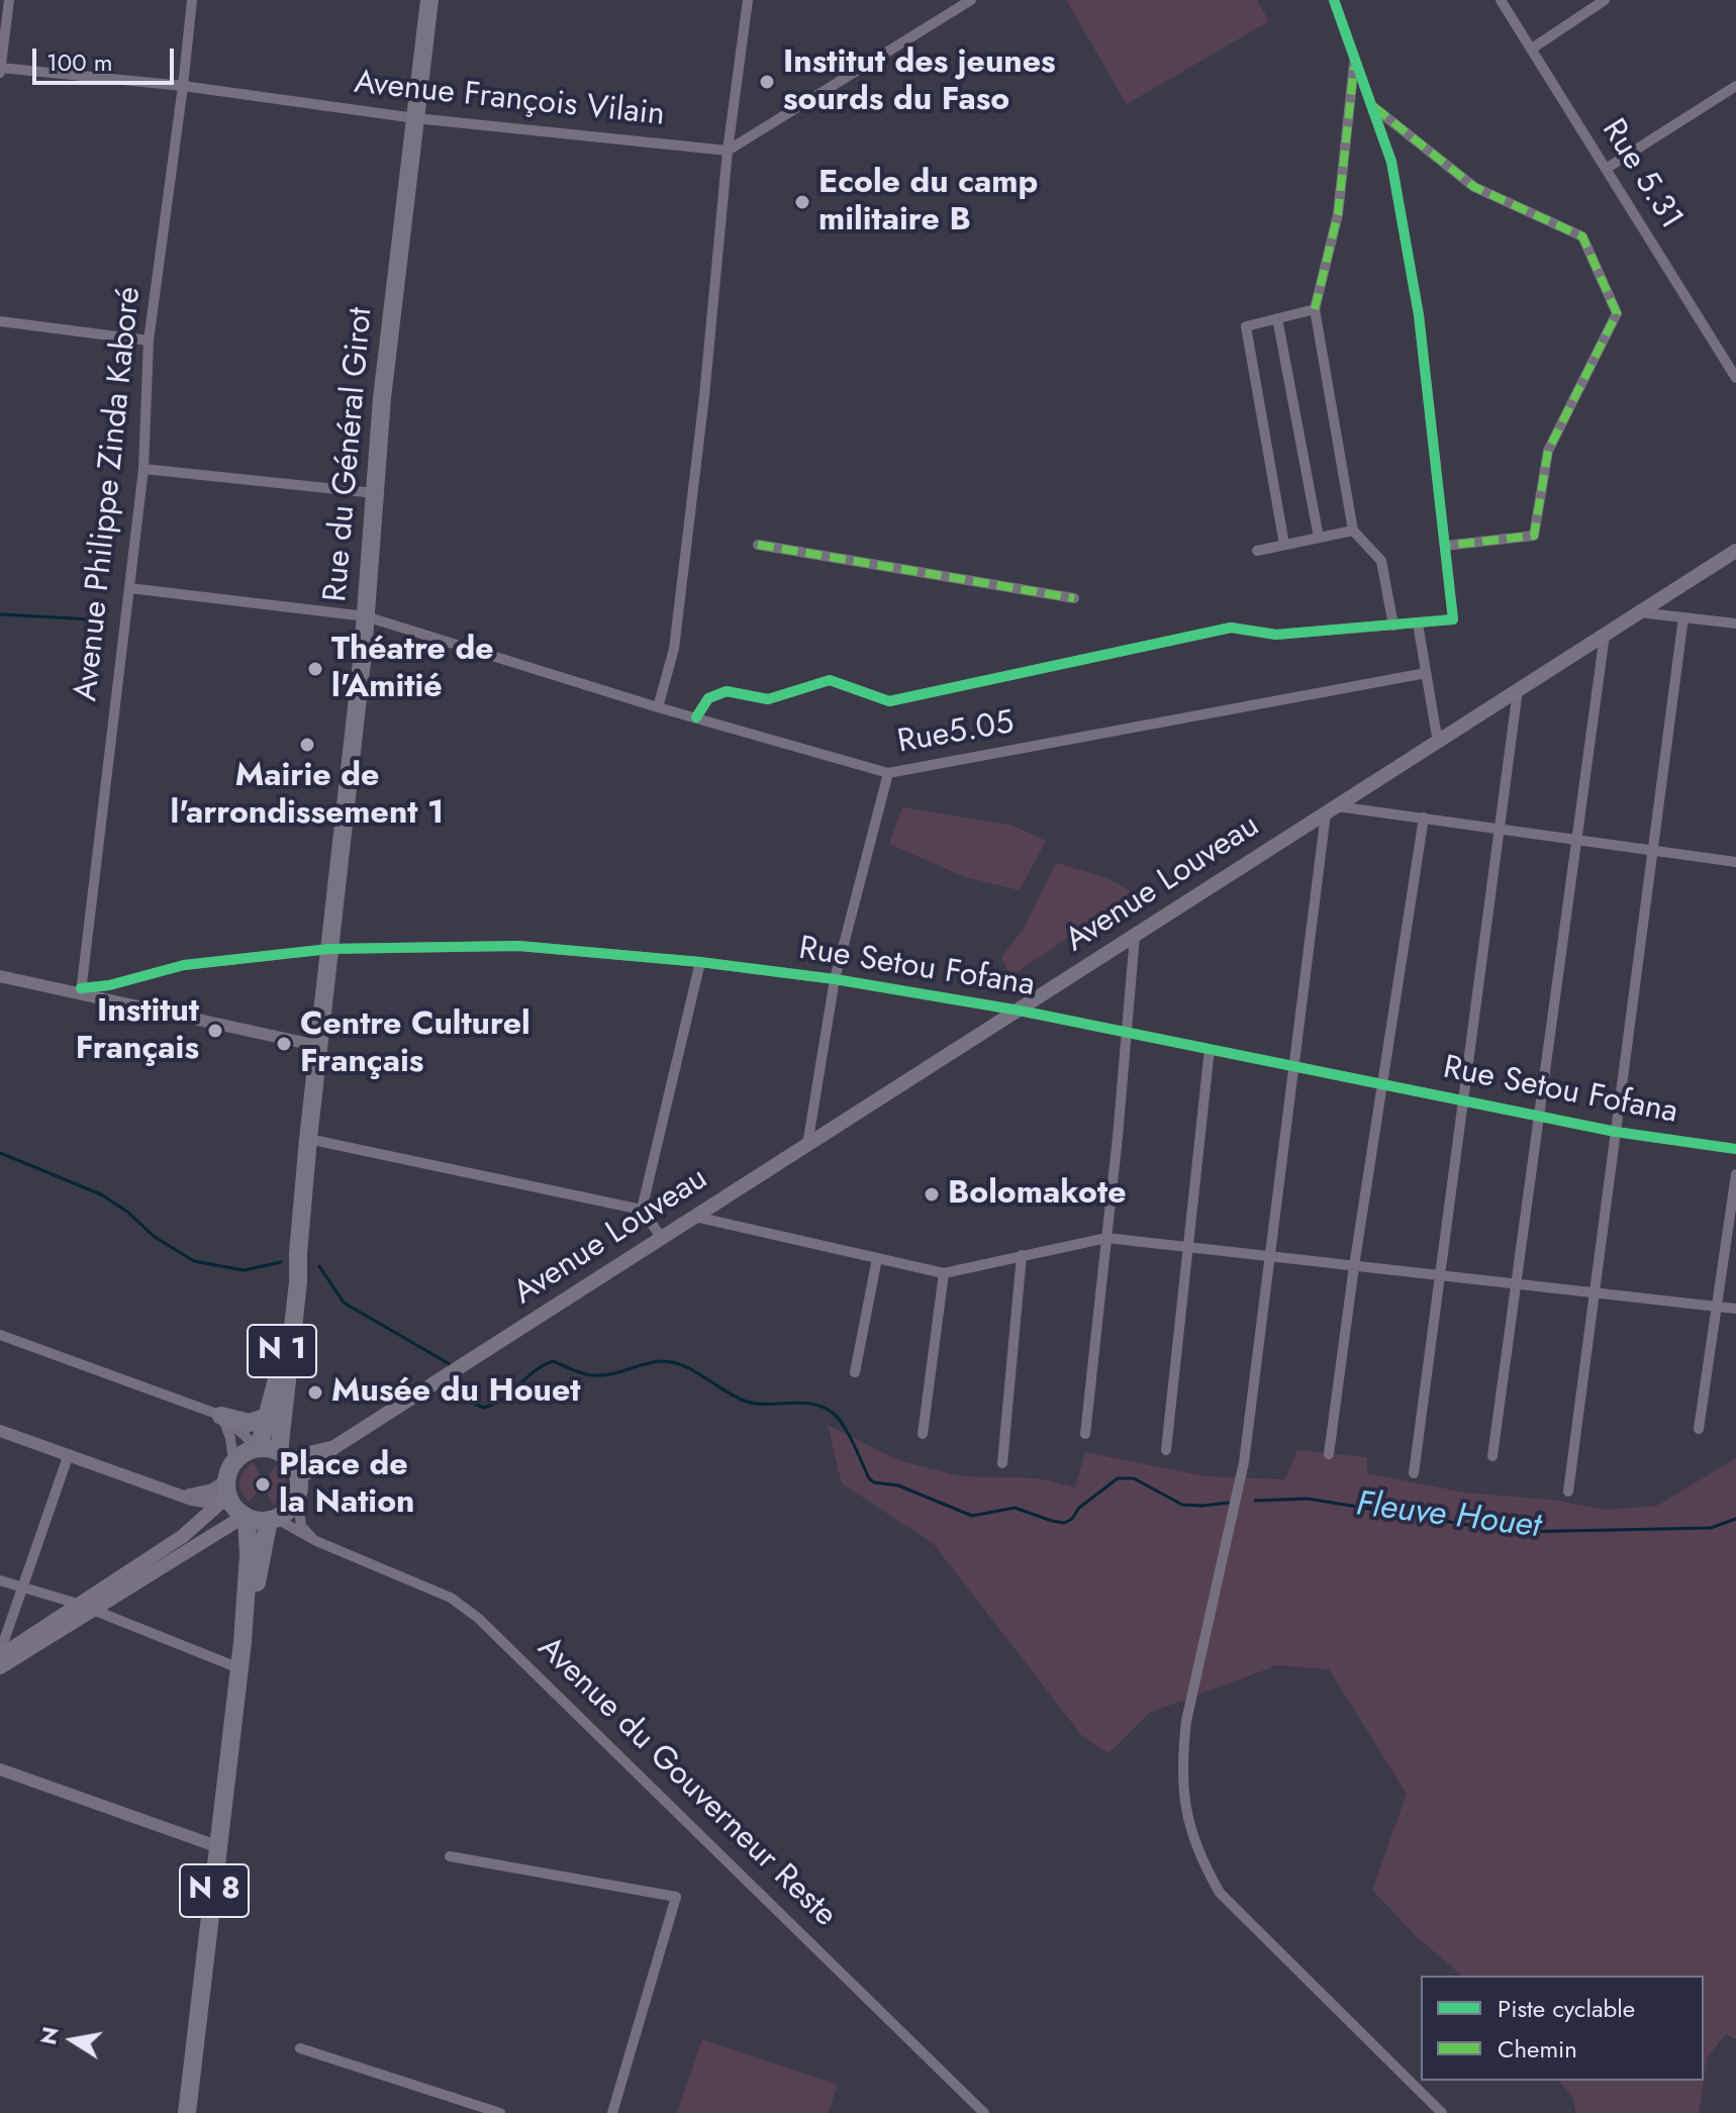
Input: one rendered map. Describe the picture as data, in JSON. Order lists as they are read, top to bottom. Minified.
{"streets":{"highway":["Rue du Général Girot","N 1","N 8"],"main road":["Avenue Louveau"],"street":["Avenue François Vilain","Rue 5.31","Avenue Philippe Zinda Kaboré","Rue5.05","Rue Setou Fofana","Avenue du Gouverneur Reste"]},"crossings":[["Avenue François Vilain","Rue du Général Girot"],["Avenue François Vilain","Avenue Philippe Zinda Kaboré"],["Rue du Général Girot","Rue5.05"],["Rue du Général Girot","Rue Setou Fofana"],["Rue du Général Girot","N 1"],["Avenue Philippe Zinda Kaboré","Rue5.05"],["Avenue Philippe Zinda Kaboré","Rue Setou Fofana"],["Avenue Louveau","Rue Setou Fofana"],["Avenue Louveau","N 1"],["Avenue Louveau","Avenue du Gouverneur Reste"],["Avenue Louveau","N 8"],["N 1","Avenue du Gouverneur Reste"],["N 1","N 8"],["Avenue du Gouverneur Reste","N 8"]],"water":["Fleuve Houet"],"places":["Institut des jeunes sourds du Faso","Ecole du camp militaire B","Théatre de l'Amitié","Mairie de l'arrondissement 1","Institut Français","Centre Culturel Français","Bolomakote","Musée du Houet","Place de la Nation"],"legend":["Piste cyclable","Chemin"],"scale_bar":"100 m","north":"left"}
